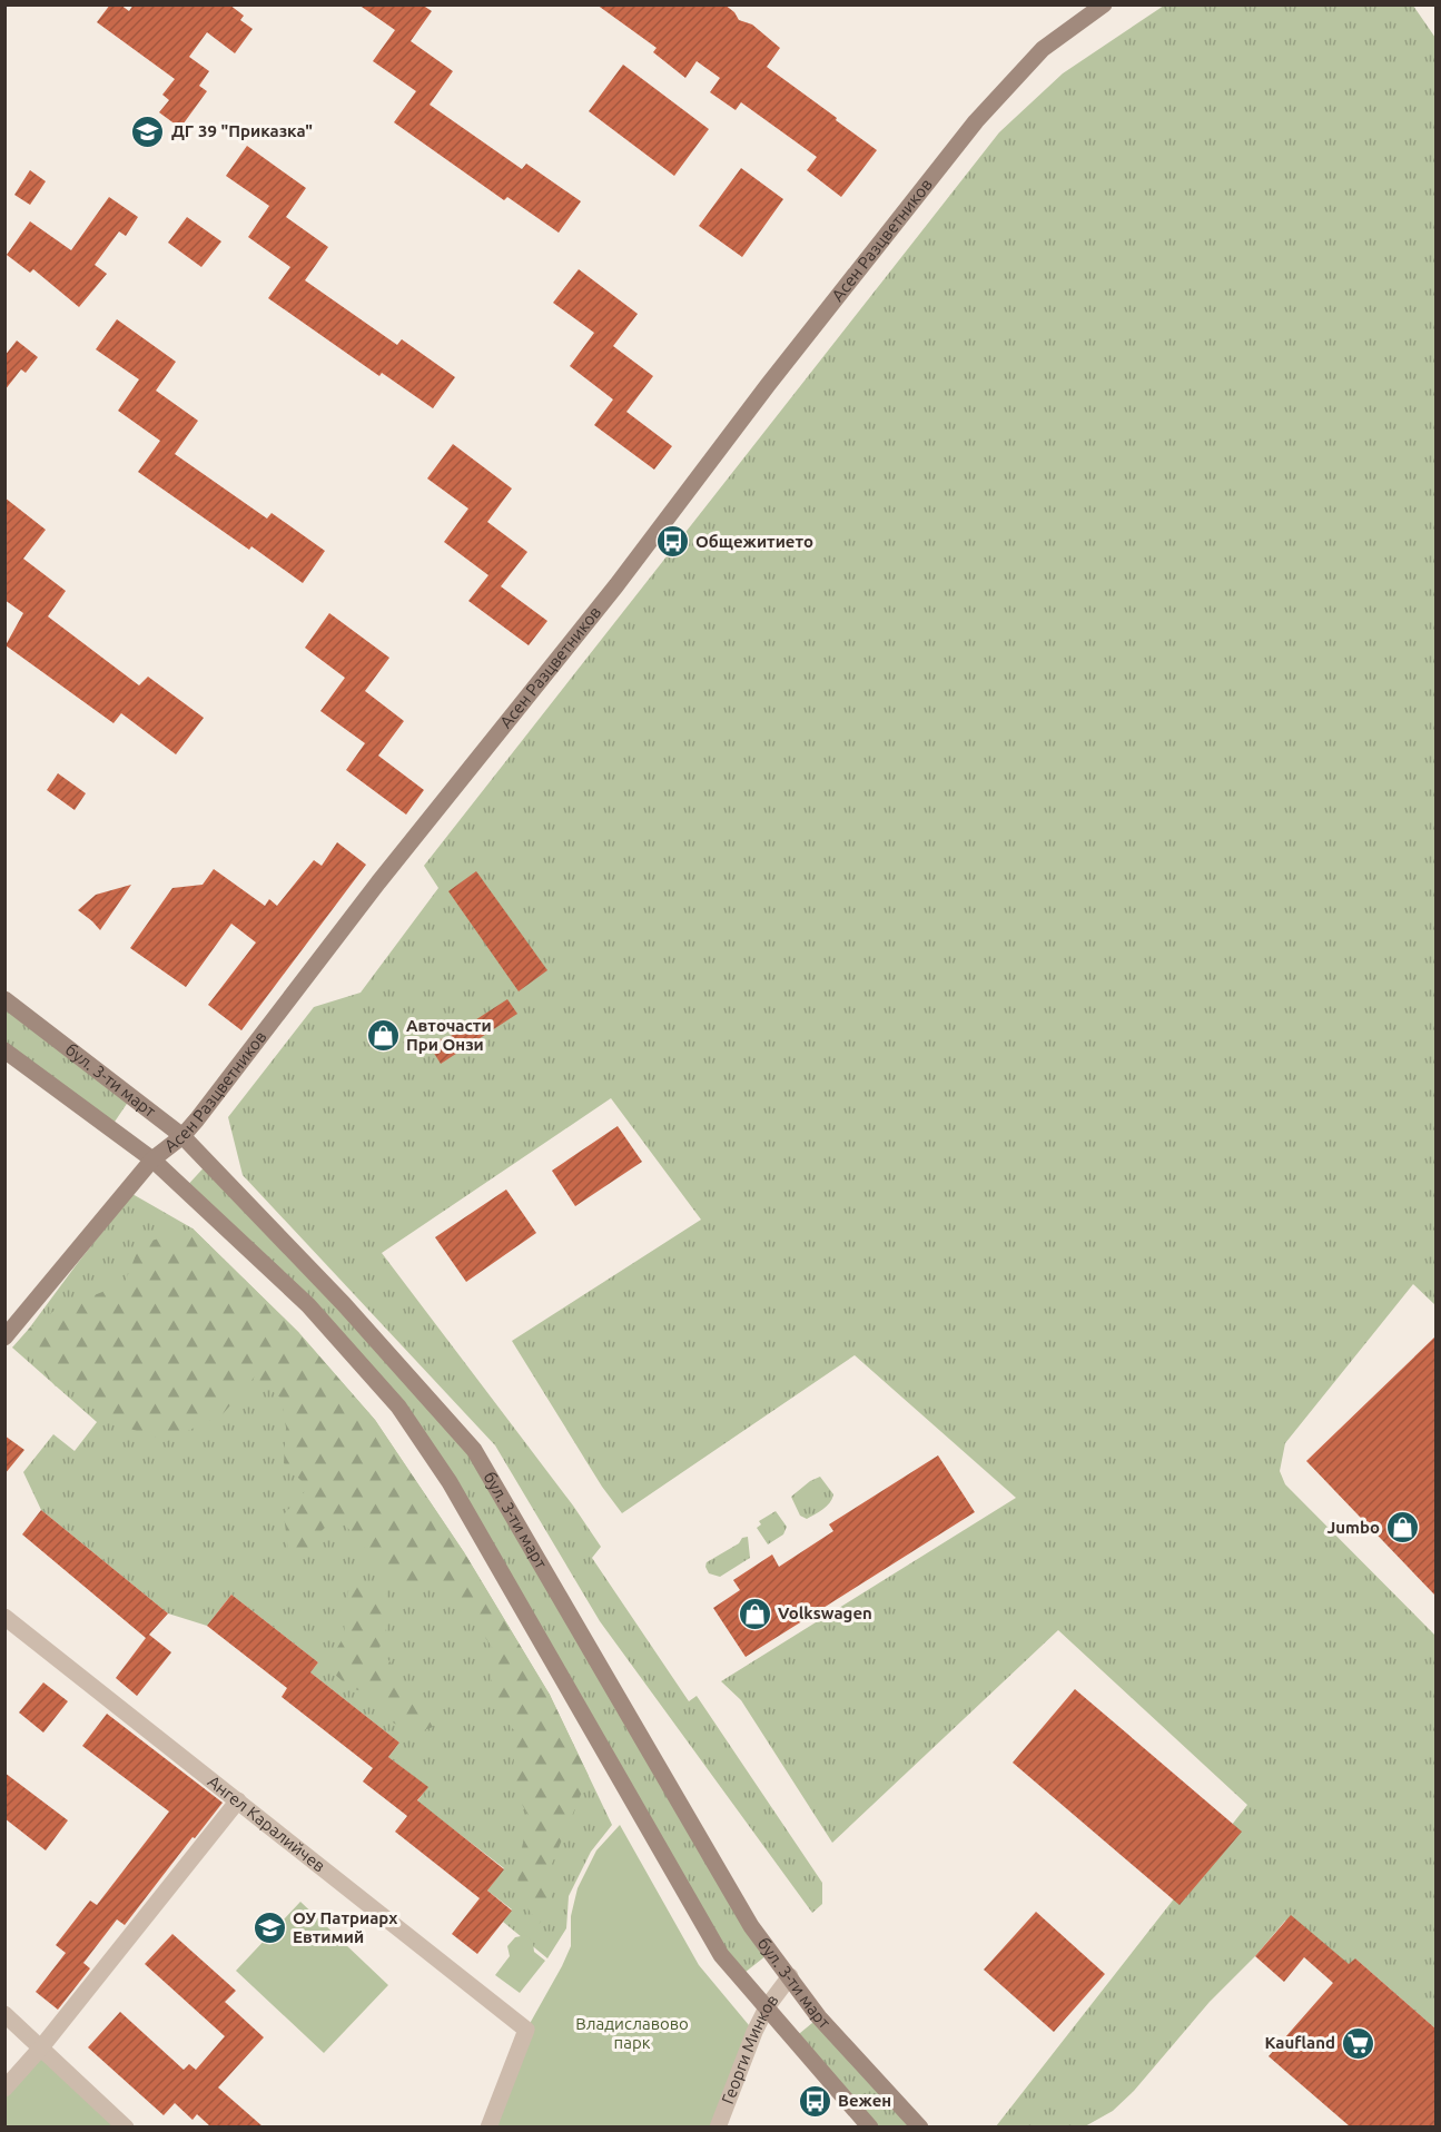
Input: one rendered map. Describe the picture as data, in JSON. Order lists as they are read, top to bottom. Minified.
{"streets":{"street":["Асен Разцветников","бул. 3-ти март","Ангел Каралийчев","Георги Минков"]},"crossings":[["Асен Разцветников","бул. 3-ти март"],["бул. 3-ти март","Георги Минков"]],"parks":["Владиславово парк"],"places":{"school or university":["ДГ 39 \"Приказка\"","ОУ Патриарх Евтимий"],"bus stop":["Общежитието","Вежен"],"shop":["Авточасти При Онзи","Jumbo","Volkswagen"],"supermarket":["Kaufland"]}}
